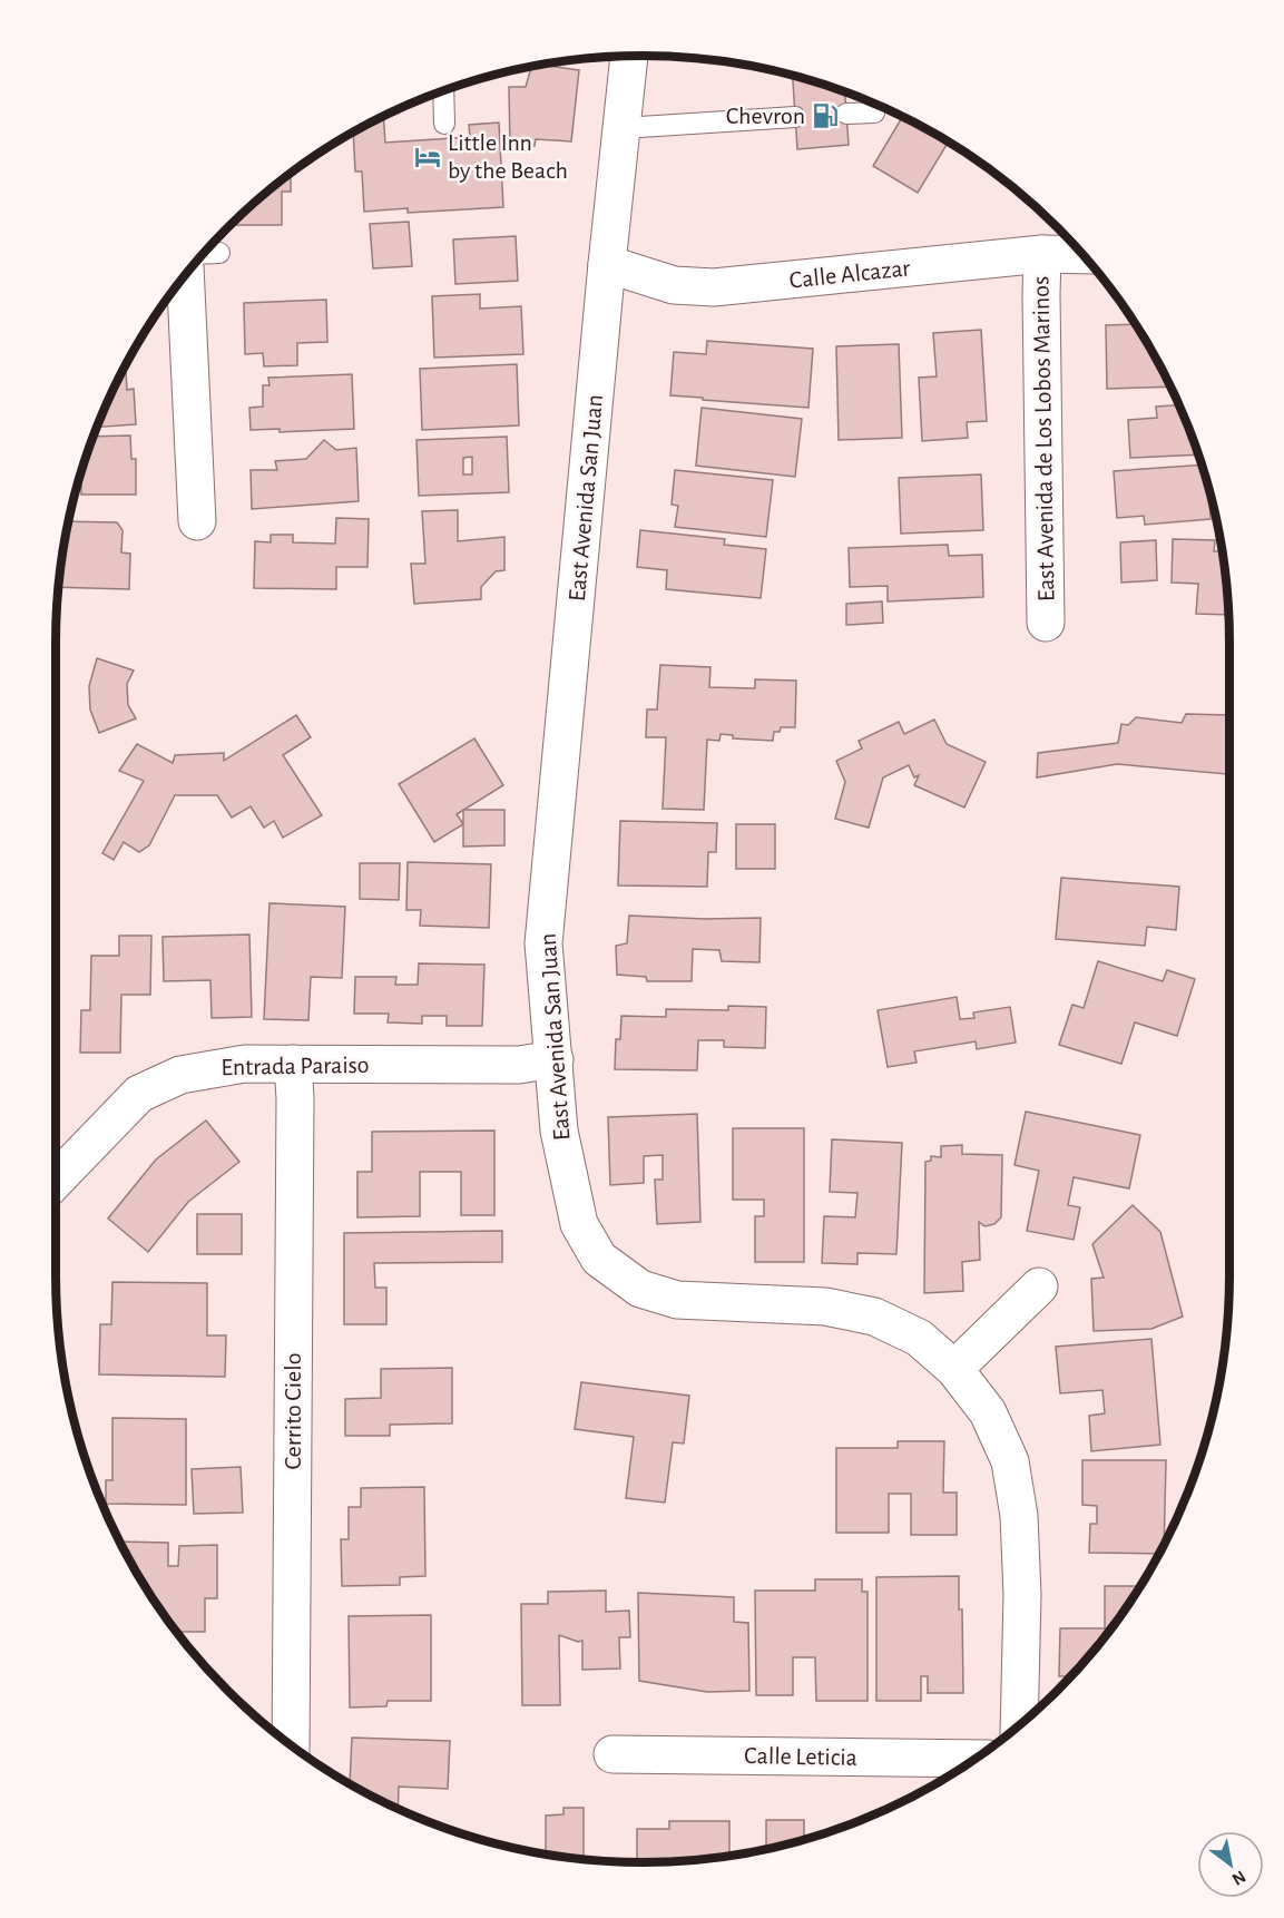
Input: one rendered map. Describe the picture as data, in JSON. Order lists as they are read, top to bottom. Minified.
{"streets":{"street":["Calle Alcazar","East Avenida de Los Lobos Marinos","East Avenida San Juan","Entrada Paraiso","Cerrito Cielo","Calle Leticia"]},"crossings":[["Calle Alcazar","East Avenida de Los Lobos Marinos"],["Calle Alcazar","East Avenida San Juan"],["East Avenida San Juan","Entrada Paraiso"],["Entrada Paraiso","Cerrito Cielo"]],"places":{"fuel station":["Chevron"],"hotel":["Little Inn by the Beach"]},"north":"bottom right"}
